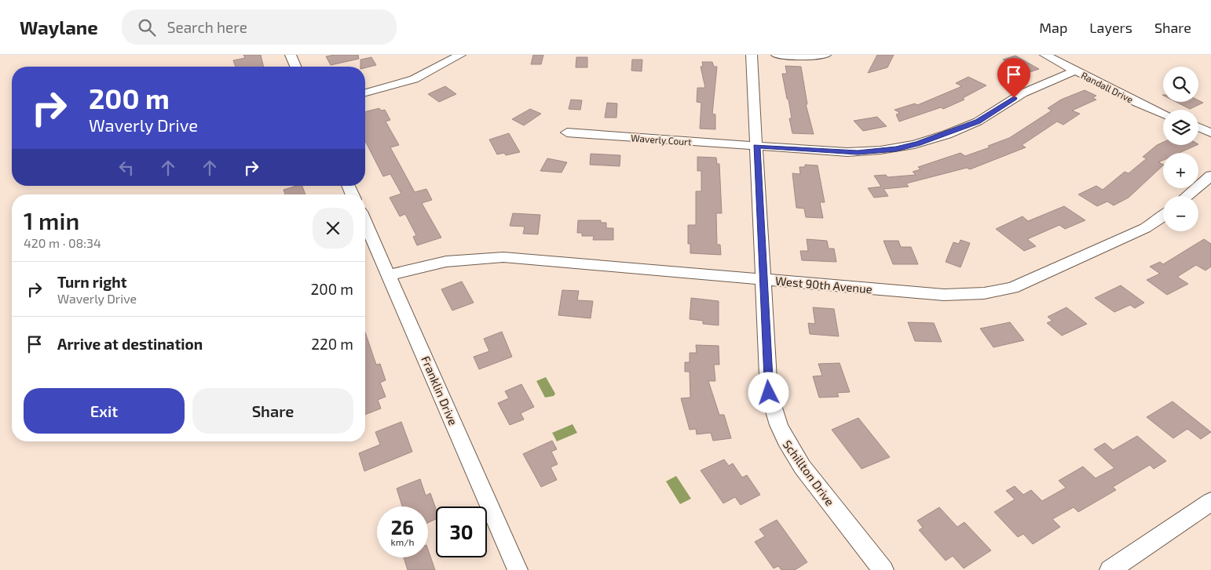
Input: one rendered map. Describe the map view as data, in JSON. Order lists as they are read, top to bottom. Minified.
{"streets":{"street":["Randall Drive","Waverly Court","West 90th Avenue","Franklin Drive","Schillton Drive"]},"crossings":[["Randall Drive","Waverly Court"],["Waverly Court","Schillton Drive"],["West 90th Avenue","Franklin Drive"],["West 90th Avenue","Schillton Drive"]],"page":{"header":"Waylane","search":"Search here","nav":["Map","Layers","Share"],"map_buttons":["+","−"],"turn":["200 m","Waverly Drive"],"heading":["1 min","420 m · 08:34"],"list":[{"name":"Turn right","note":"Waverly Drive","value":"200 m"},{"name":"Arrive at destination","value":"220 m"}],"buttons":["Exit","Share"],"speed":"26 km/h","limit":"30"}}
